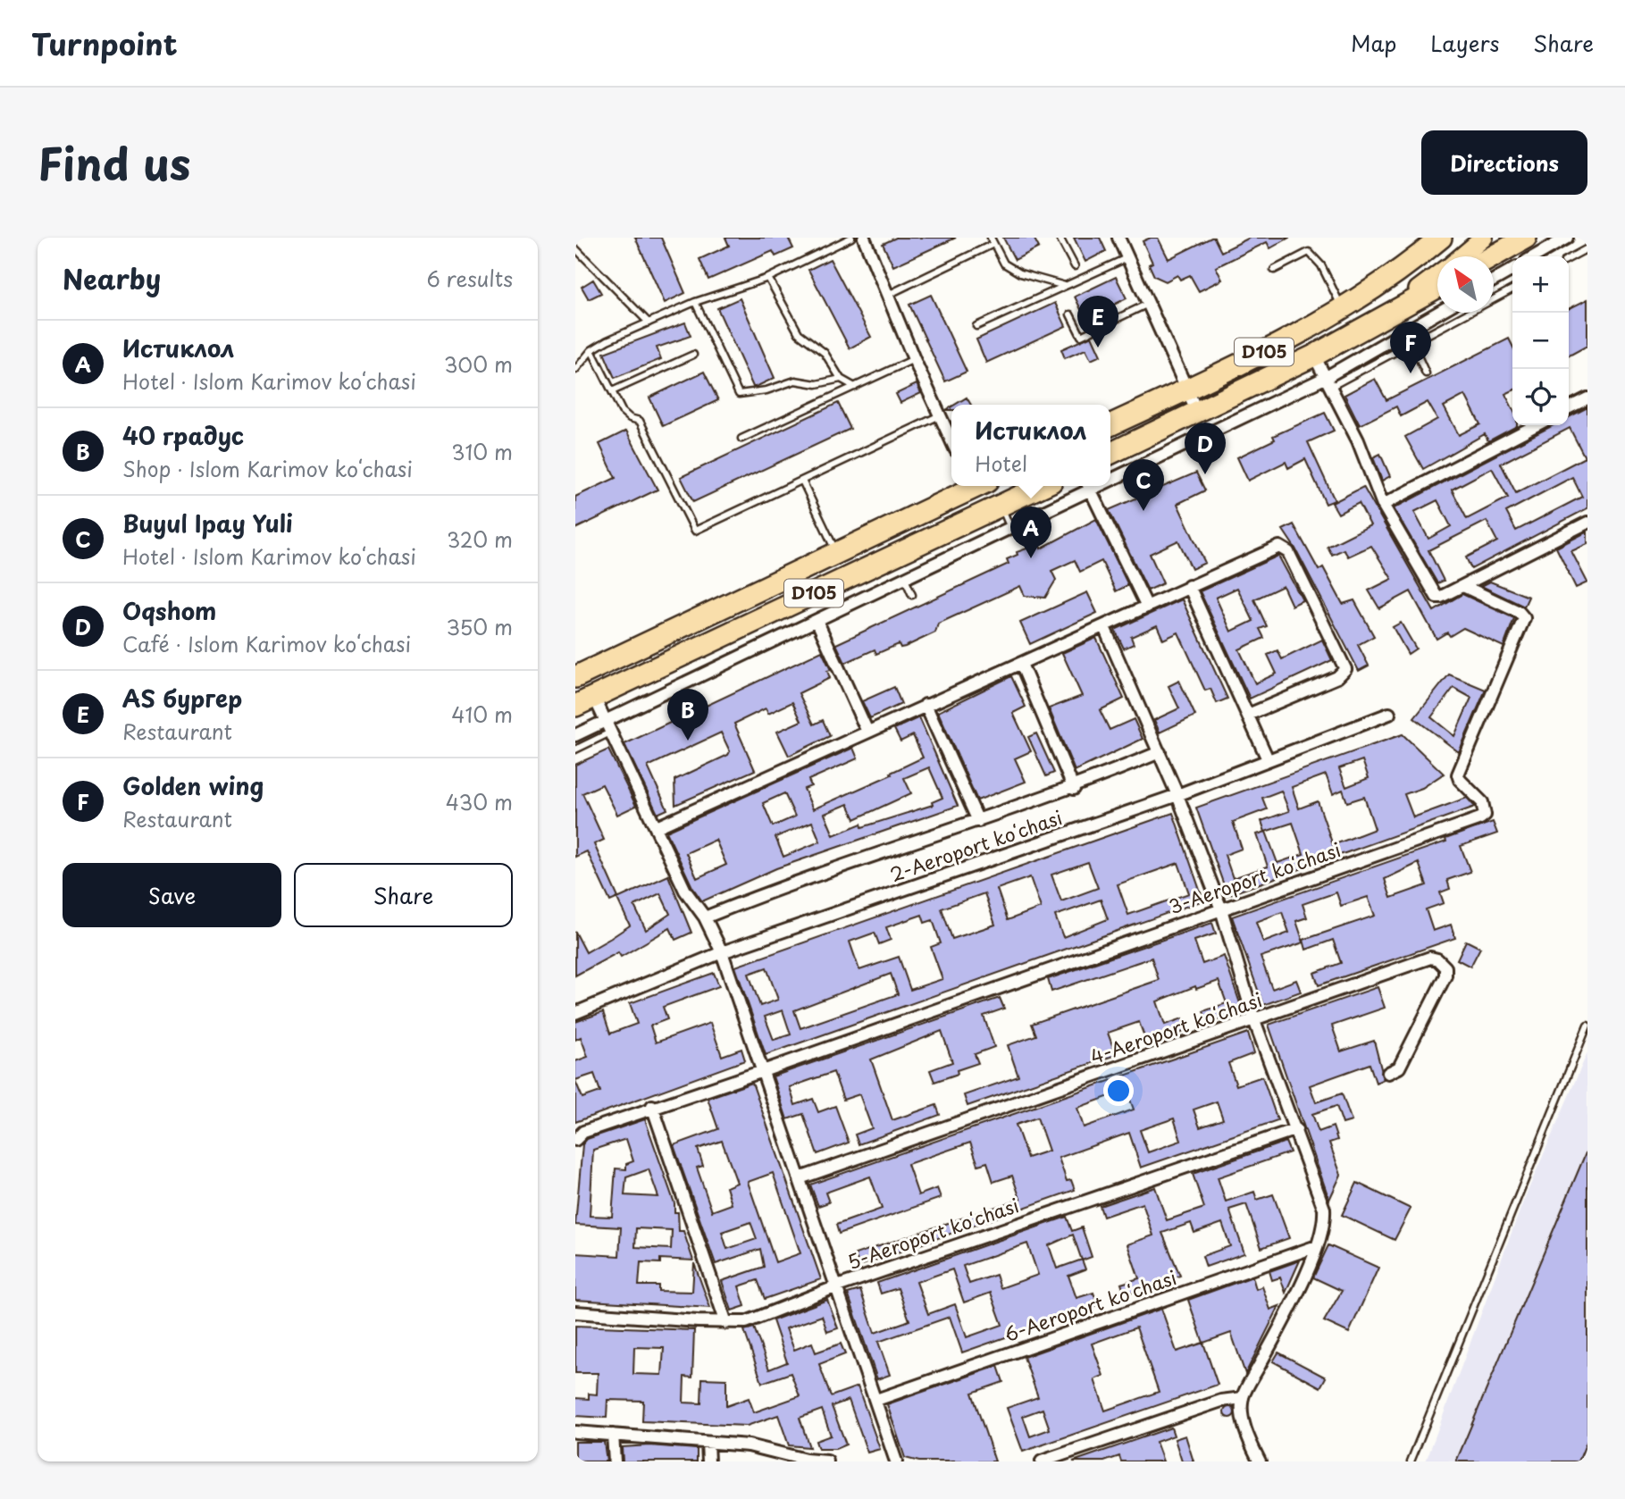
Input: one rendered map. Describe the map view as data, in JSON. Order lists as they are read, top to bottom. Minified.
{"streets":{"highway":["D105"],"street":["2-Aeroport koʻchasi","3-Aeroport koʻchasi","4-Aeroport koʻchasi","5-Aeroport koʻchasi","6-Aeroport koʻchasi"]},"north":"top left","page":{"header":"Turnpoint","nav":["Map","Layers","Share"],"title":"Find us","buttons":["Directions",["Save","Share"]],"heading":["Nearby","6 results"],"map_buttons":["+","−"],"pins":["E","F","D","C","A","B"],"list":[{"mark":"A","name":"Истиклол","note":"Hotel · Islom Karimov koʻchasi","value":"300 m"},{"mark":"B","name":"40 градус","note":"Shop · Islom Karimov koʻchasi","value":"310 m"},{"mark":"C","name":"Buyul Ipay Yuli","note":"Hotel · Islom Karimov koʻchasi","value":"320 m"},{"mark":"D","name":"Oqshom","note":"Café · Islom Karimov koʻchasi","value":"350 m"},{"mark":"E","name":"AS бургер","note":"Restaurant","value":"410 m"},{"mark":"F","name":"Golden wing","note":"Restaurant","value":"430 m"}],"popup":["Истиклол","Hotel"]}}
